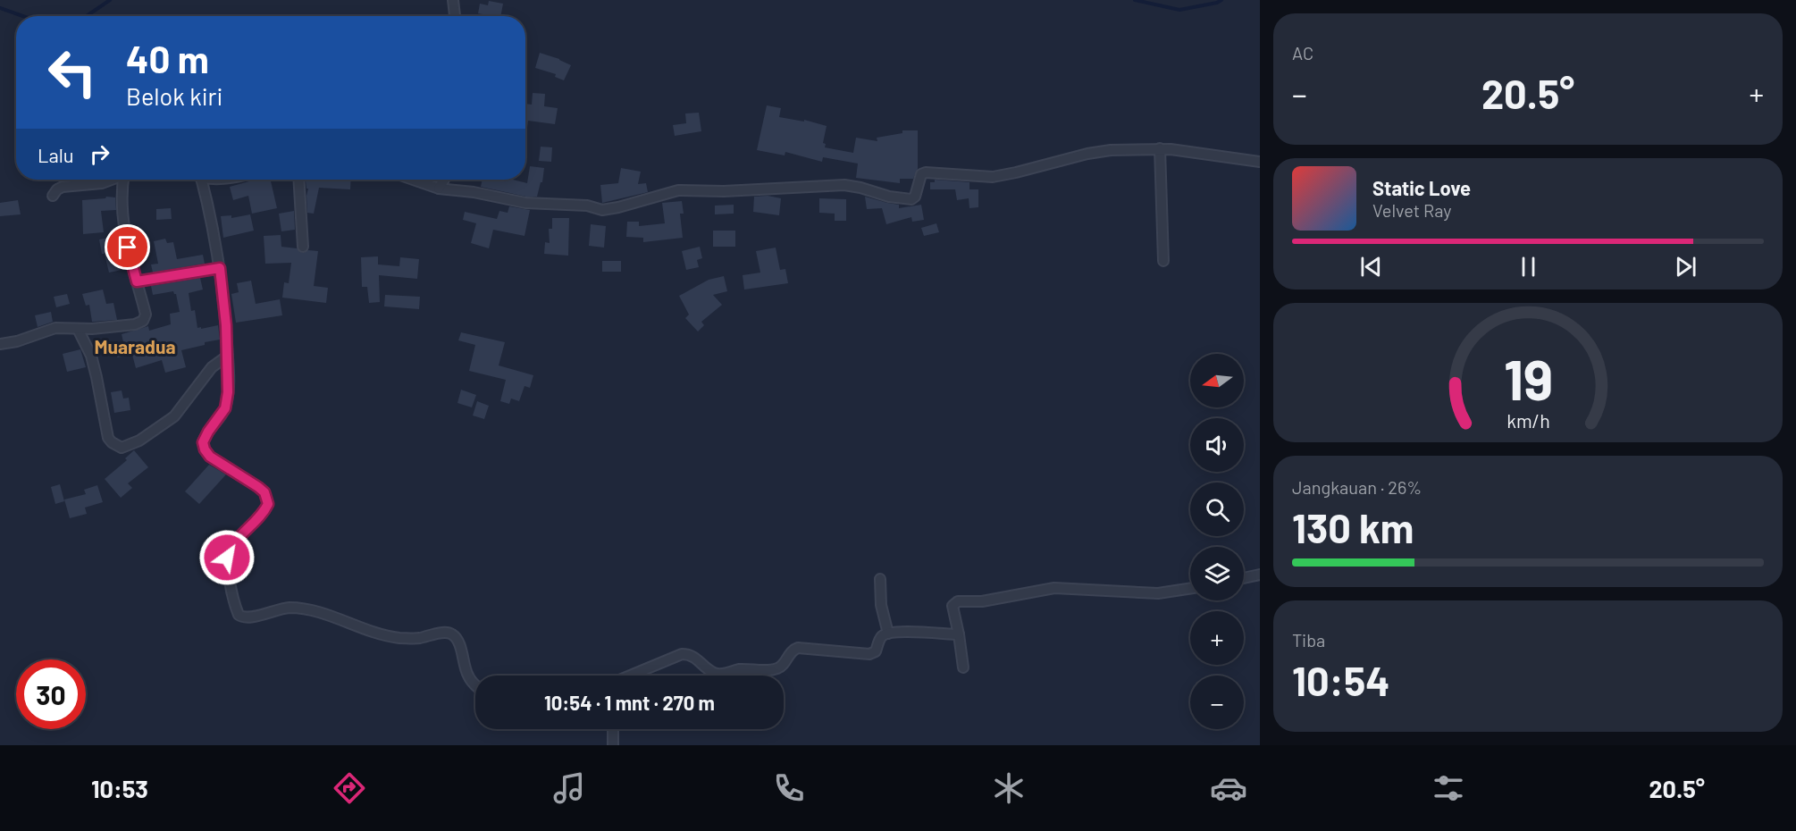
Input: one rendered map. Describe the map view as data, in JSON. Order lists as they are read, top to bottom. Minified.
{"districts":["Muaradua"],"north":"left","page":{"tile":["AC",["Jangkauan · 26%","130 km"],["Tiba","10:54"]],"turn":["40 m","Belok kiri"],"heat":["−","20.5°","+"],"then":"Lalu","song":["Static Love","Velvet Ray"],"map_buttons":["+","−"],"limit":"30","trip":"10:54 · 1 mnt · 270 m","tabs":["10:53","20.5°"],"gauge":["19","km/h"]}}
